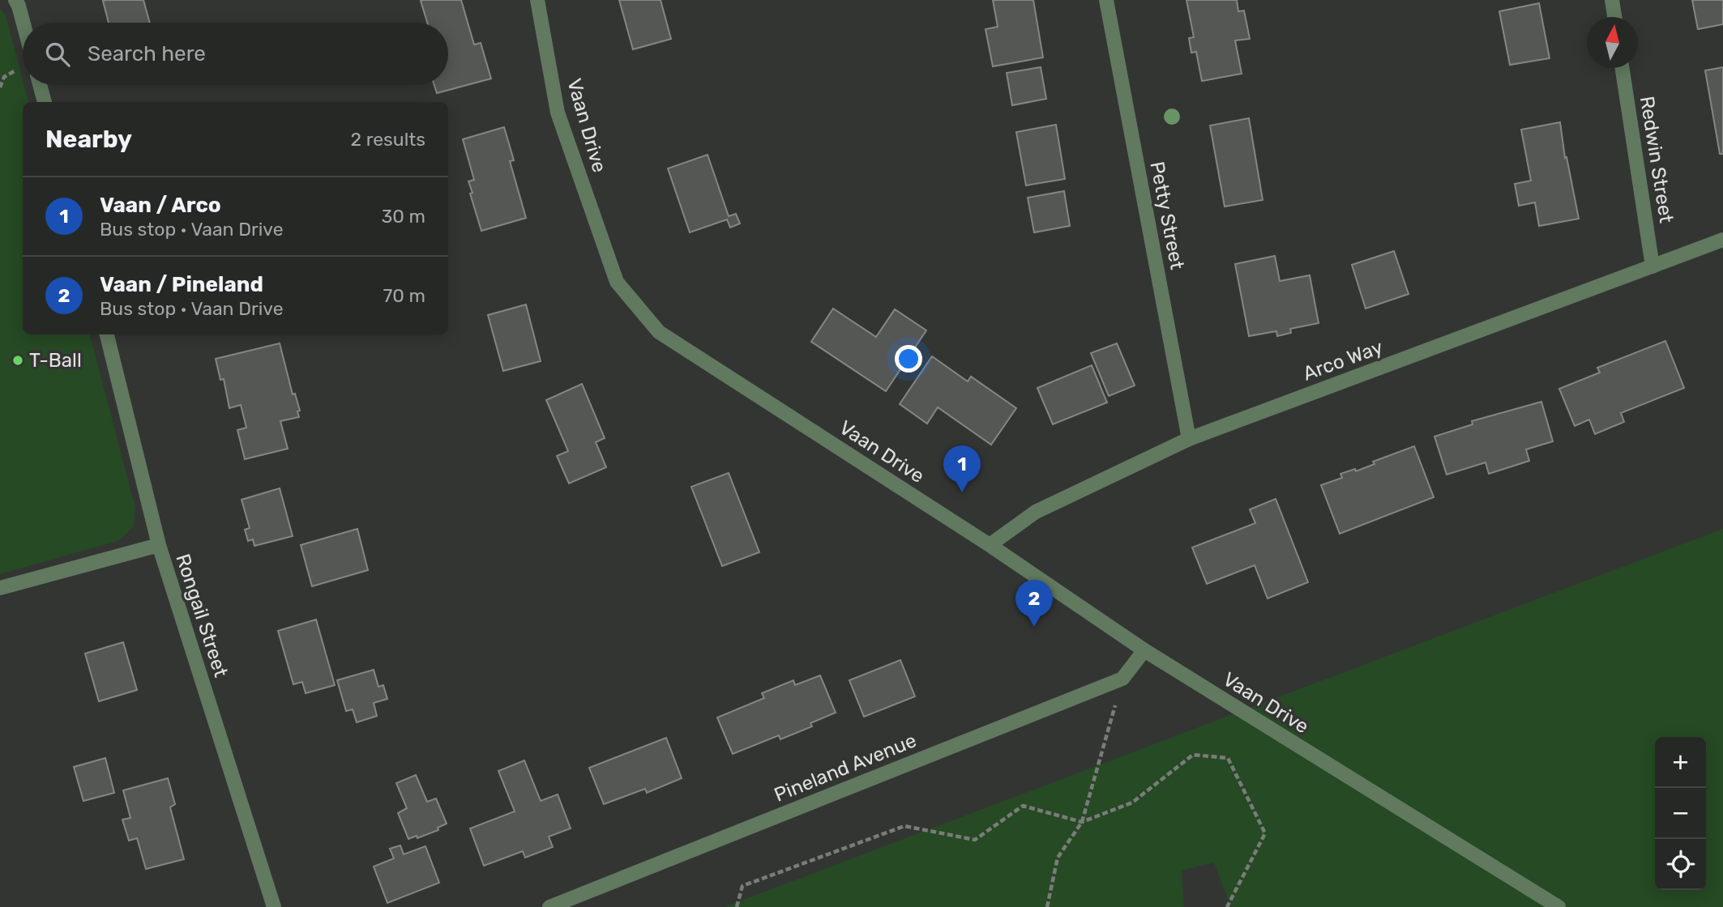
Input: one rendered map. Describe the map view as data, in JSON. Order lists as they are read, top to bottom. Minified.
{"streets":{"street":["Vaan Drive","Redwin Street","Petty Street","Arco Way","Rongail Street","Pineland Avenue"]},"crossings":[["Vaan Drive","Arco Way"],["Redwin Street","Arco Way"],["Petty Street","Arco Way"]],"places":["T-Ball"],"north":"top","page":{"search":"Search here","heading":["Nearby","2 results"],"list":[{"mark":"1","name":"Vaan / Arco","note":"Bus stop · Vaan Drive","value":"30 m"},{"mark":"2","name":"Vaan / Pineland","note":"Bus stop · Vaan Drive","value":"70 m"}],"pins":["1","2"],"map_buttons":["+","−"]}}
